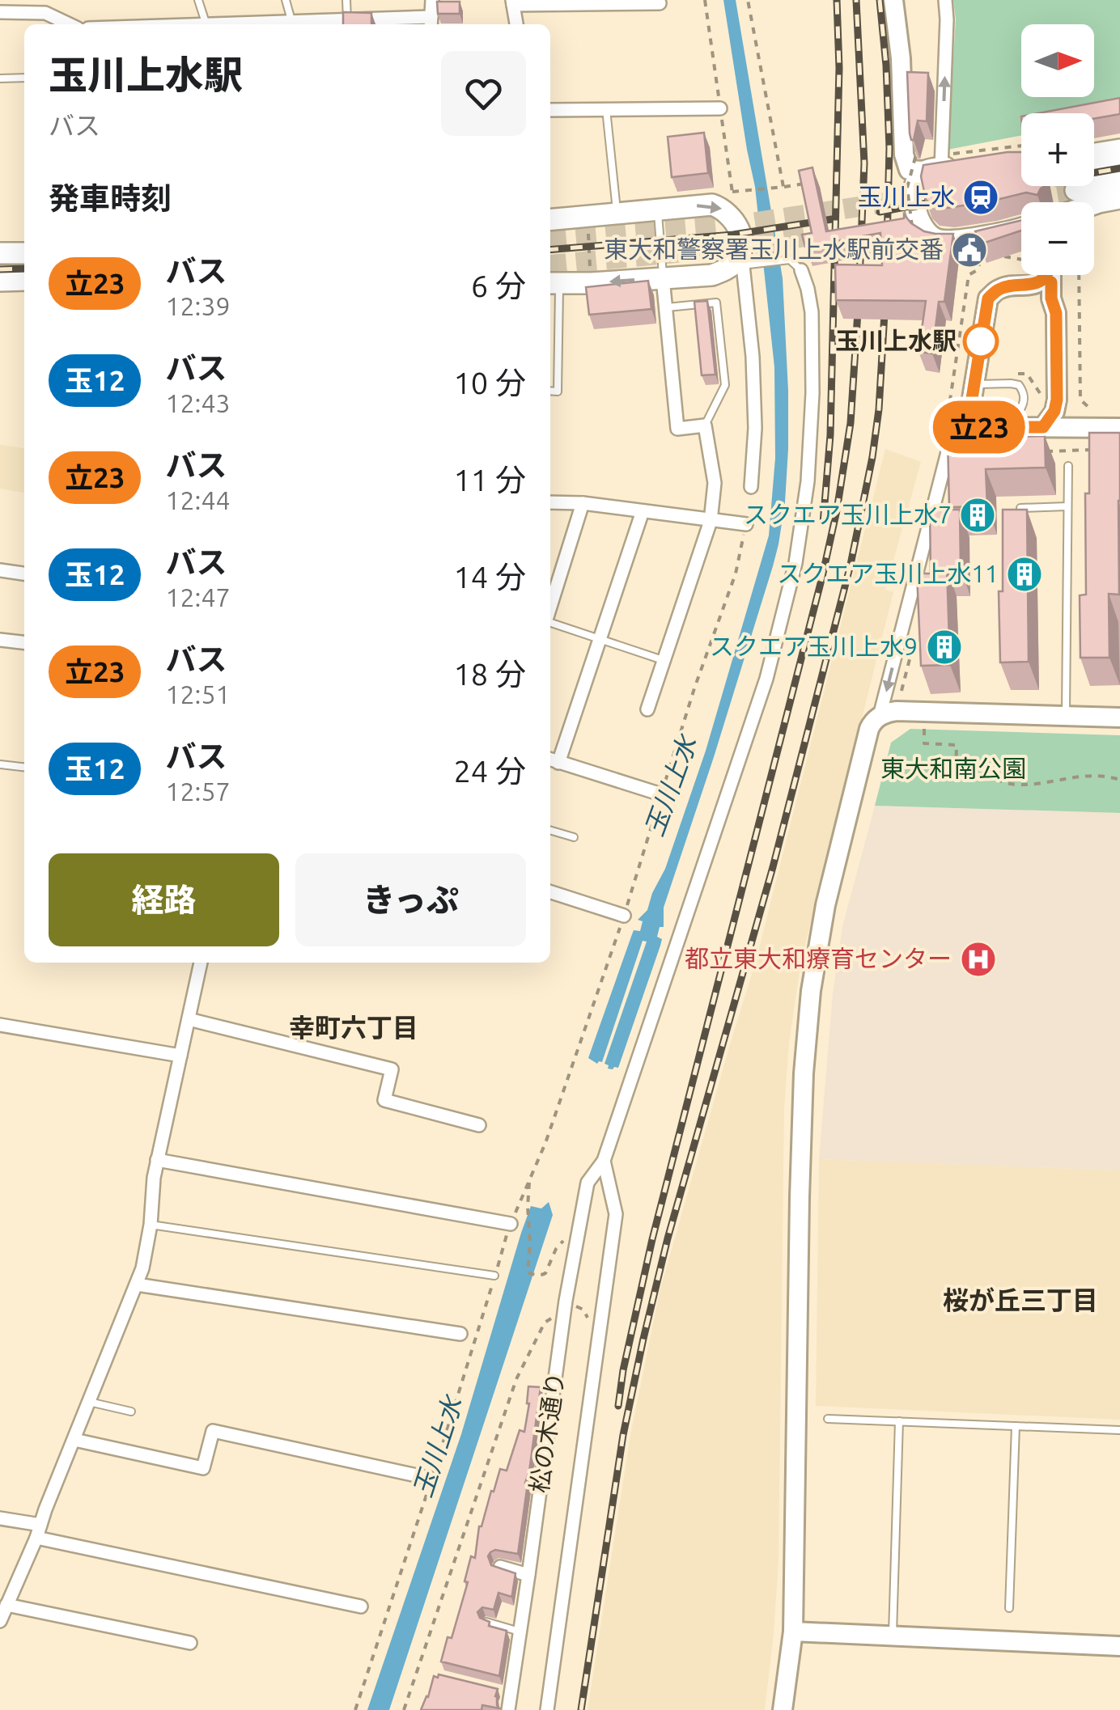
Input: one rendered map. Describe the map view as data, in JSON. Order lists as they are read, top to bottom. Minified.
{"streets":{"street":["松の木通り"]},"districts":["幸町六丁目","桜が丘三丁目"],"water":["玉川上水"],"parks":["東大和南公園"],"places":{"station":["玉川上水"],"public building":["東大和警察署玉川上水駅前交番"],"other":["玉川上水駅"],"building":["スクエア玉川上水7","スクエア玉川上水11","スクエア玉川上水9"],"hospital":["都立東大和療育センター"]},"lines":["bus line 立23"],"north":"right","page":{"on_map":"立23","map_buttons":["+","−"],"heading":[["玉川上水駅","バス"],"発車時刻"],"list":[{"mark":"立23","name":"バス","note":"12:39","value":"6 分"},{"mark":"玉12","name":"バス","note":"12:43","value":"10 分"},{"mark":"立23","name":"バス","note":"12:44","value":"11 分"},{"mark":"玉12","name":"バス","note":"12:47","value":"14 分"},{"mark":"立23","name":"バス","note":"12:51","value":"18 分"},{"mark":"玉12","name":"バス","note":"12:57","value":"24 分"}],"buttons":["経路","きっぷ"]}}
